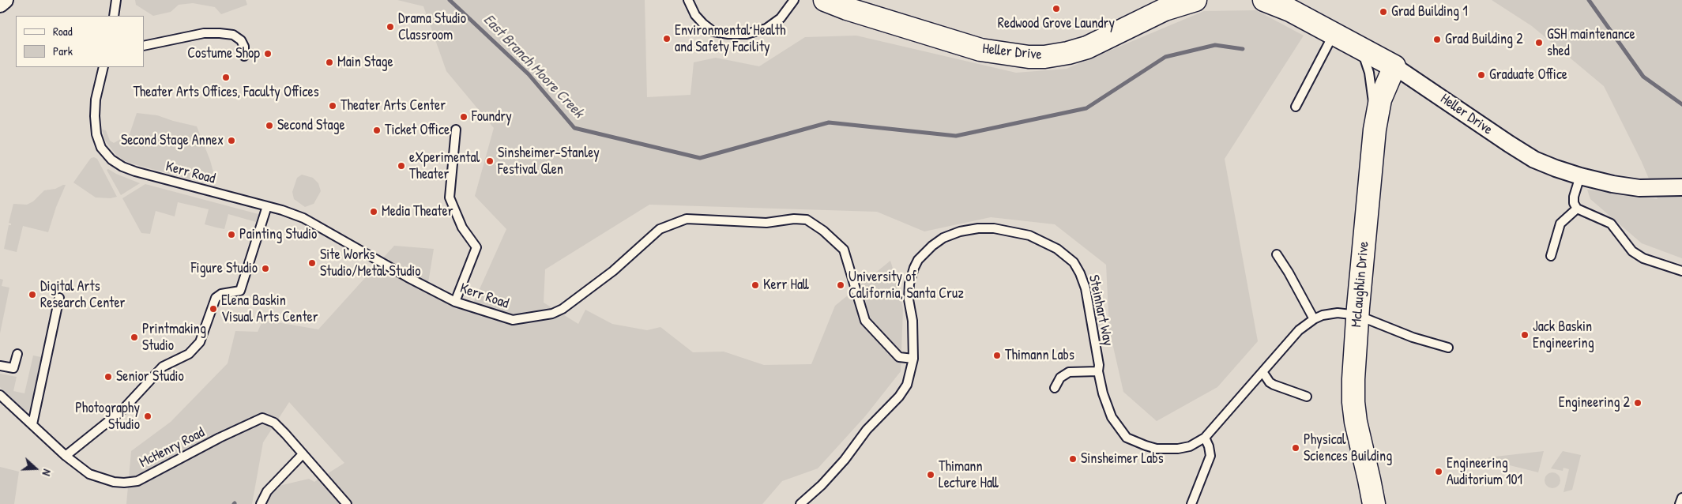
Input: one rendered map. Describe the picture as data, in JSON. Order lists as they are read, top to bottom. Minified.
{"streets":{"main road":["Heller Drive","McLaughlin Drive"],"lane":["Kerr Road","Steinhart Way","McHenry Road"]},"crossings":[["Heller Drive","McLaughlin Drive"],["Kerr Road","Steinhart Way"],["McLaughlin Drive","Steinhart Way"]],"water":["East Branch Moore Creek"],"places":["Redwood Grove Laundry","Grad Building 1","Drama Studio Classroom","Environmental Health and Safety Facility","Grad Building 2","GSH maintenance shed","Costume Shop","Main Stage","Graduate Office","Theater Arts Offices, Faculty Offices","Theater Arts Center","Foundry","Second Stage","Ticket Office","Second Stage Annex","Sinsheimer-Stanley Festival Glen","eXperimental Theater","Media Theater","Painting Studio","Site Works Studio/Metal Studio","Figure Studio","Kerr Hall","University of California, Santa Cruz","Digital Arts Research Center","Elena Baskin Visual Arts Center","Jack Baskin Engineering","Printmaking Studio","Thimann Labs","Senior Studio","Engineering 2","Photography Studio","Physical Sciences Building","Sinsheimer Labs","Engineering Auditorium 101","Thimann Lecture Hall"],"legend":["Road","Park"],"north":"right"}
